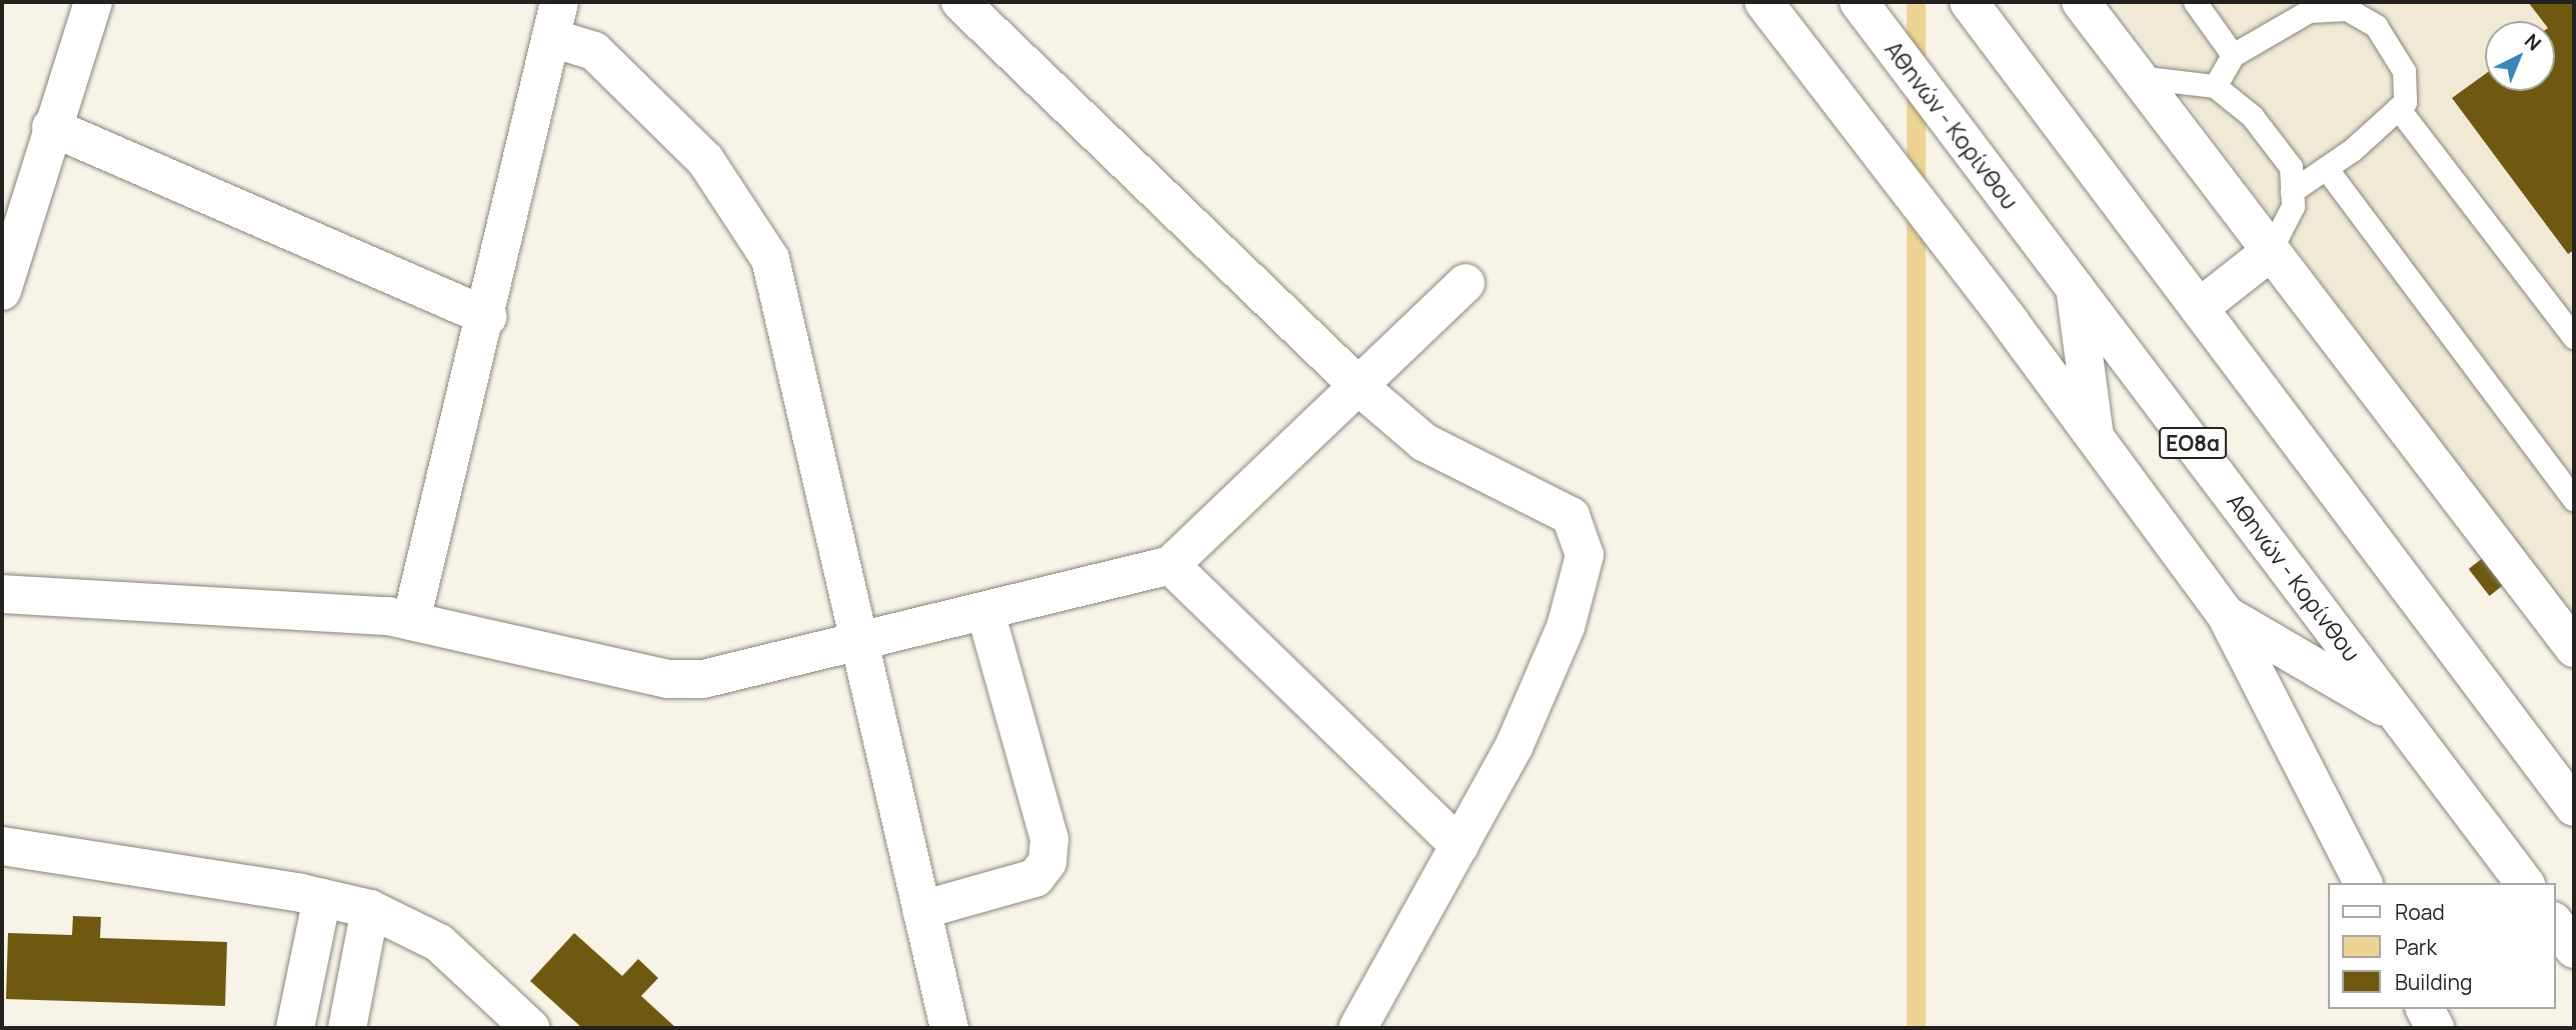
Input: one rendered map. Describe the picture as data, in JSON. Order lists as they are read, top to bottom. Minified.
{"streets":{"main road":["Αθηνών - Κορίνθου","ΕΟ8α"]},"legend":["Road","Park","Building"],"north":"top right"}
